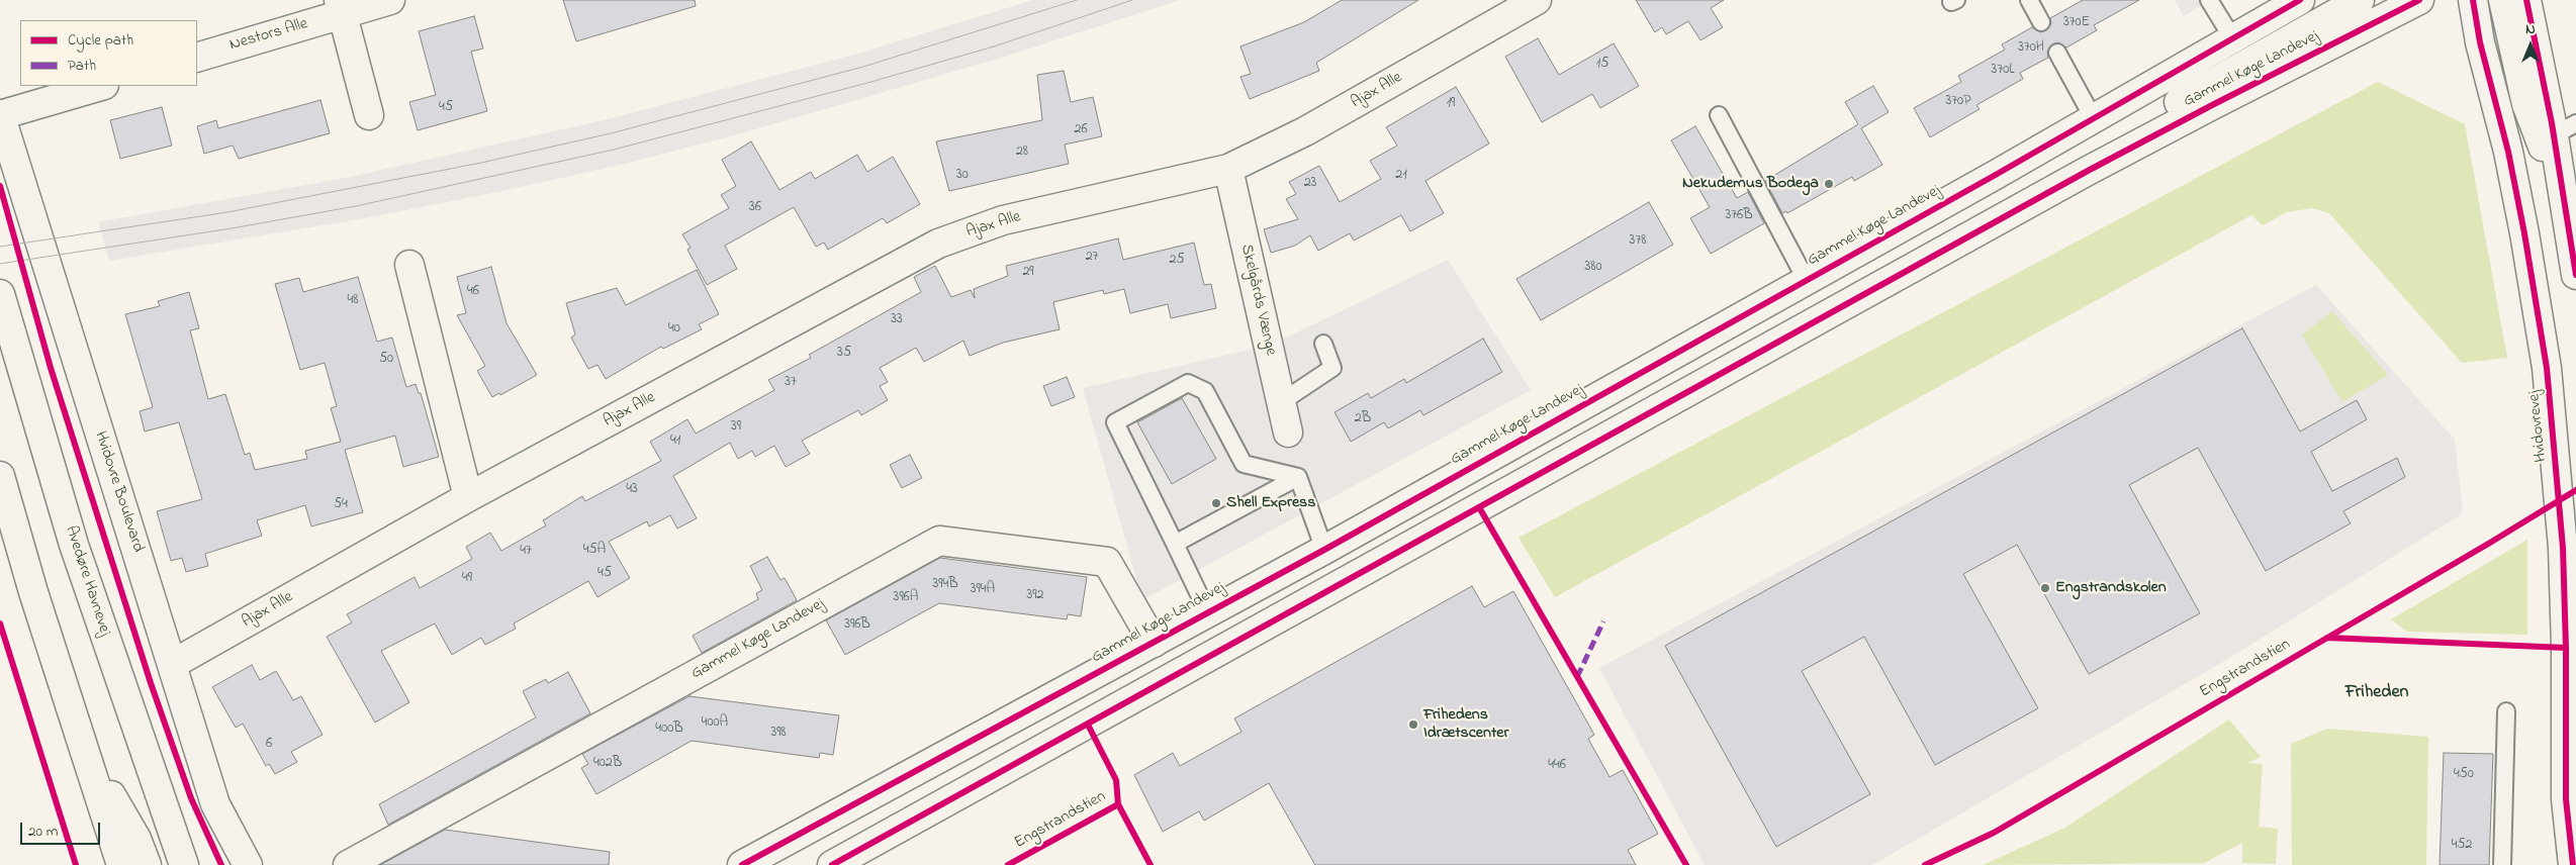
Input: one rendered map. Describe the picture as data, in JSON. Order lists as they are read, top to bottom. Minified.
{"streets":{"street":["Nestors Alle","Gammel Køge Landevej","Ajax Alle","Skelgårds Vænge","Hvidovrevej","Hvidovre Boulevard","Avedøre Havnevej"],"cycle path":["Engstrandstien"]},"crossings":[["Ajax Alle","Skelgårds Vænge"],["Ajax Alle","Hvidovre Boulevard"]],"districts":["Friheden"],"places":["Nekudemus Bodega","Shell Express","Engstrandskolen","Frihedens Idrætscenter"],"house_numbers":["370E","370H","15","370L","370P","19","45","26","28","30","21","23","36","376B","378","27","25","380","29","46","48","33","40","35","50","37","2B","39","41","43","54","45A","47","45","49","394B","394A","392","396A","396B","400A","400B","398","6","402B","446","450","452"],"legend":["Cycle path","Path"],"scale_bar":"20 m","north":"top"}
